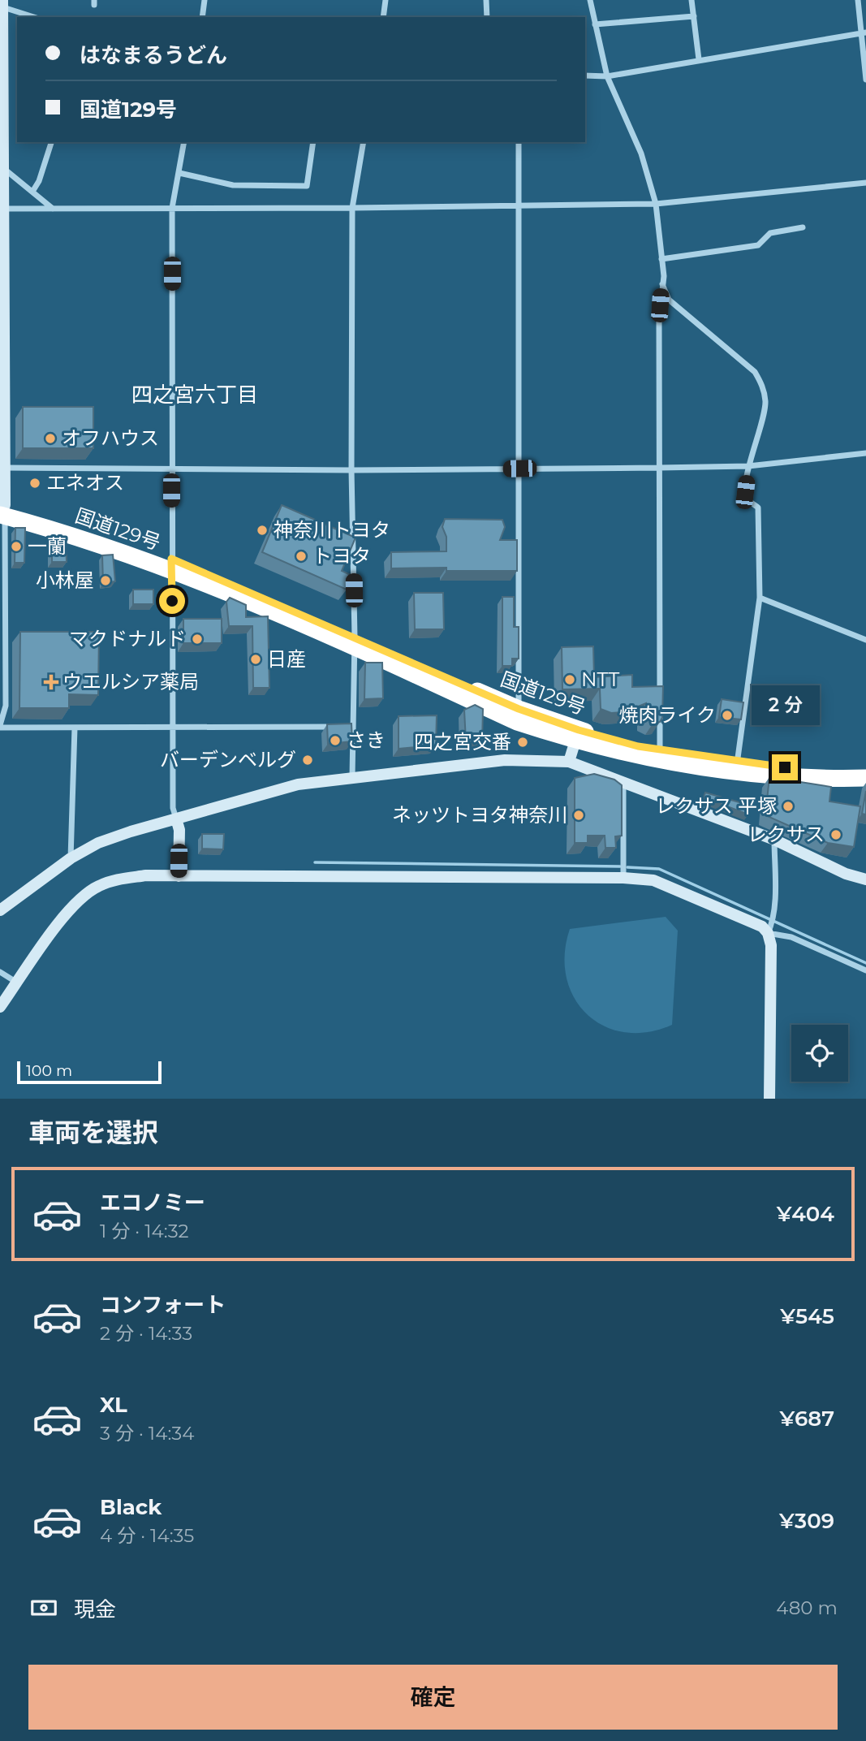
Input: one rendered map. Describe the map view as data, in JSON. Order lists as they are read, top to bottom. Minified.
{"streets":{"highway":["国道129号"]},"districts":["四之宮六丁目"],"places":{"other":["オフハウス","エネオス","神奈川トヨタ","一蘭","トヨタ","小林屋","マクドナルド","日産","NTT","焼肉ライク","さき","四之宮交番","バーデンベルグ","レクサス 平塚","ネッツトヨタ神奈川","レクサス"],"health":["ウエルシア薬局"]},"scale_bar":"100 m","page":{"banner":["はなまるうどん","国道129号"],"bubble":"2 分","scale":"100 m","heading":"車両を選択","list":[{"name":"エコノミー","note":"1 分 · 14:32","value":"¥404"},{"name":"コンフォート","note":"2 分 · 14:33","value":"¥545"},{"name":"XL","note":"3 分 · 14:34","value":"¥687"},{"name":"Black","note":"4 分 · 14:35","value":"¥309"}],"pay":["現金","480 m"],"buttons":"確定"}}
